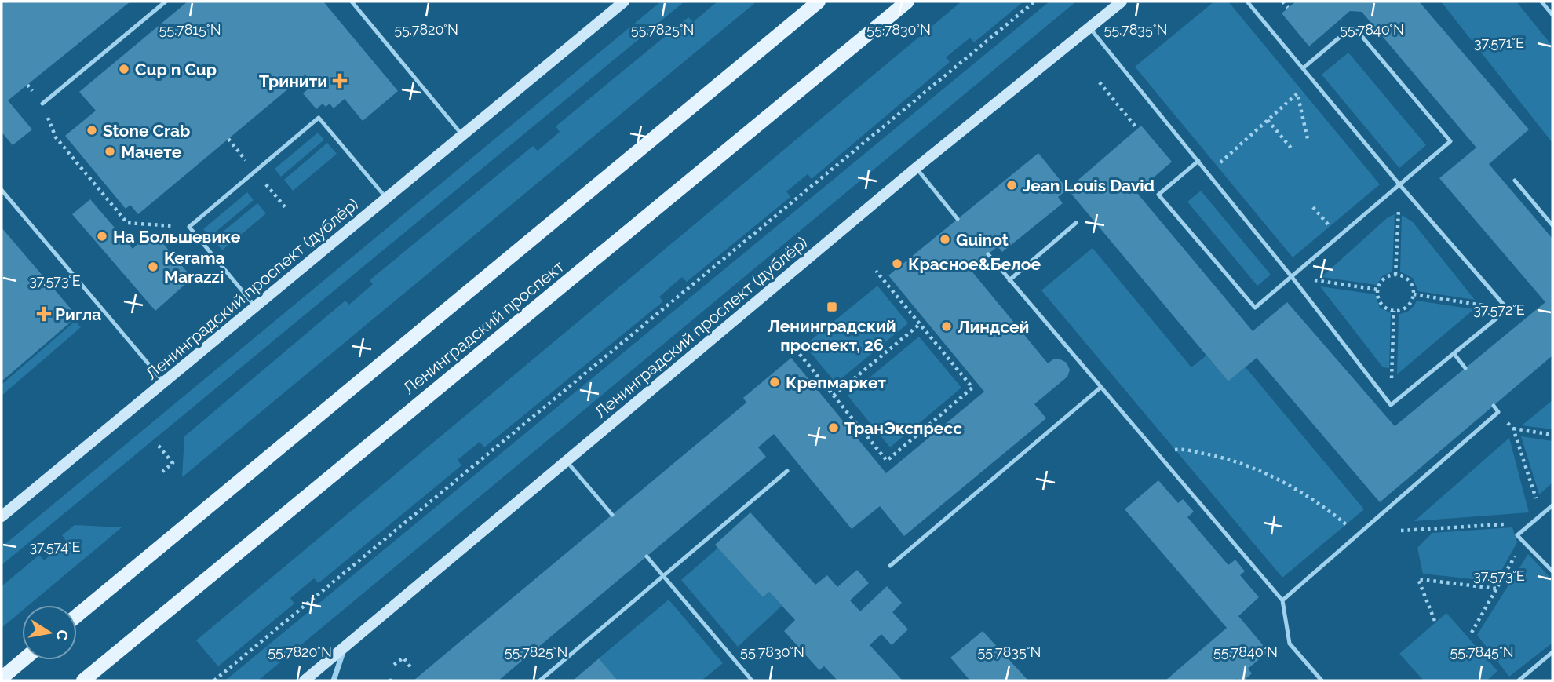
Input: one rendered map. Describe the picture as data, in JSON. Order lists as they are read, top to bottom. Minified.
{"streets":{"main road":["Ленинградский проспект (дублёр)","Ленинградский проспект"]},"places":{"other":["Cup n Cup","Stone Crab","Мачете","Jean Louis David","На Большевике","Guinot","Красное&Белое","Kerama Marazzi","Линдсей","Крепмаркет","ТранЭкспресс"],"health":["Тринити","Ригла"],"transit":["Ленинградский проспект, 26"]},"north":"right","coordinates":["55.7815°N","55.7820°N","55.7825°N","55.7830°N","55.7835°N","55.7840°N","37.571°E","37.573°E","37.572°E","37.574°E","55.7845°N"]}
